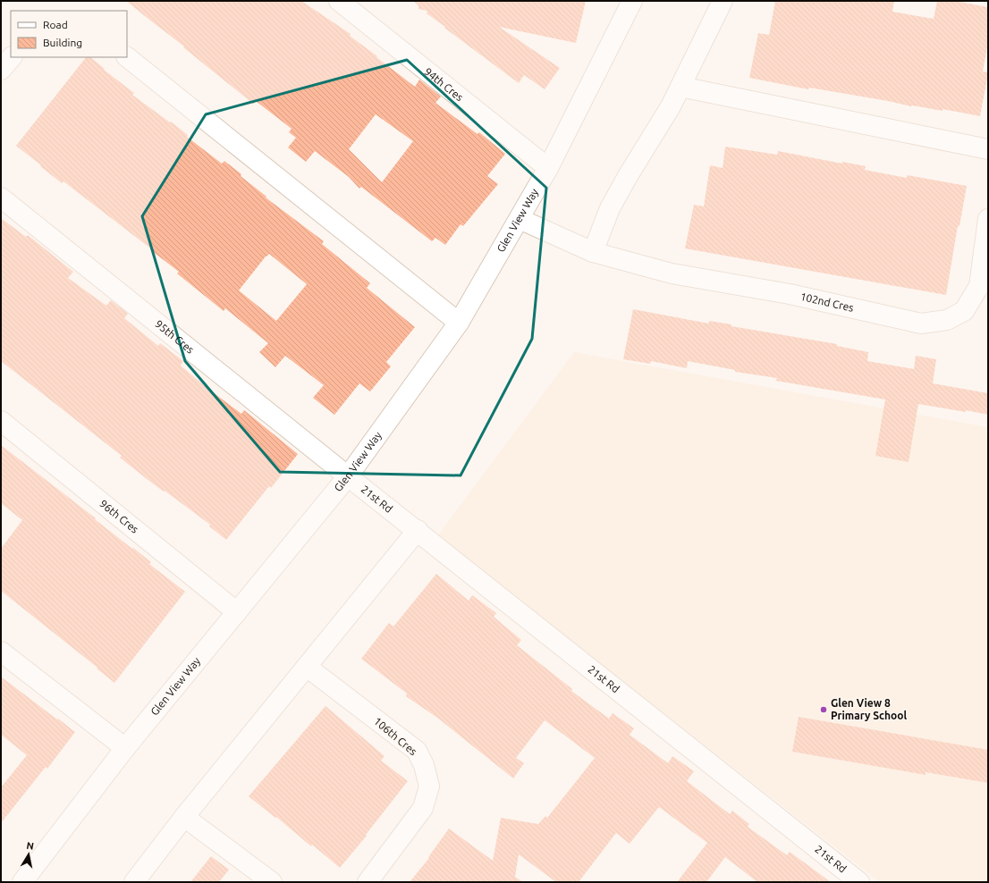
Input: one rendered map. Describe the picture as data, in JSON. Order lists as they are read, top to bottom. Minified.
{"streets":{"street":["94th Cres","Glen View Way","102nd Cres","95th Cres","21st Rd","96th Cres","106th Cres"]},"crossings":[["94th Cres","Glen View Way"],["Glen View Way","102nd Cres"],["Glen View Way","95th Cres"],["Glen View Way","21st Rd"],["Glen View Way","96th Cres"],["95th Cres","21st Rd"]],"places":["Glen View 8 Primary School"],"legend":["Road","Building"],"north":"top"}
